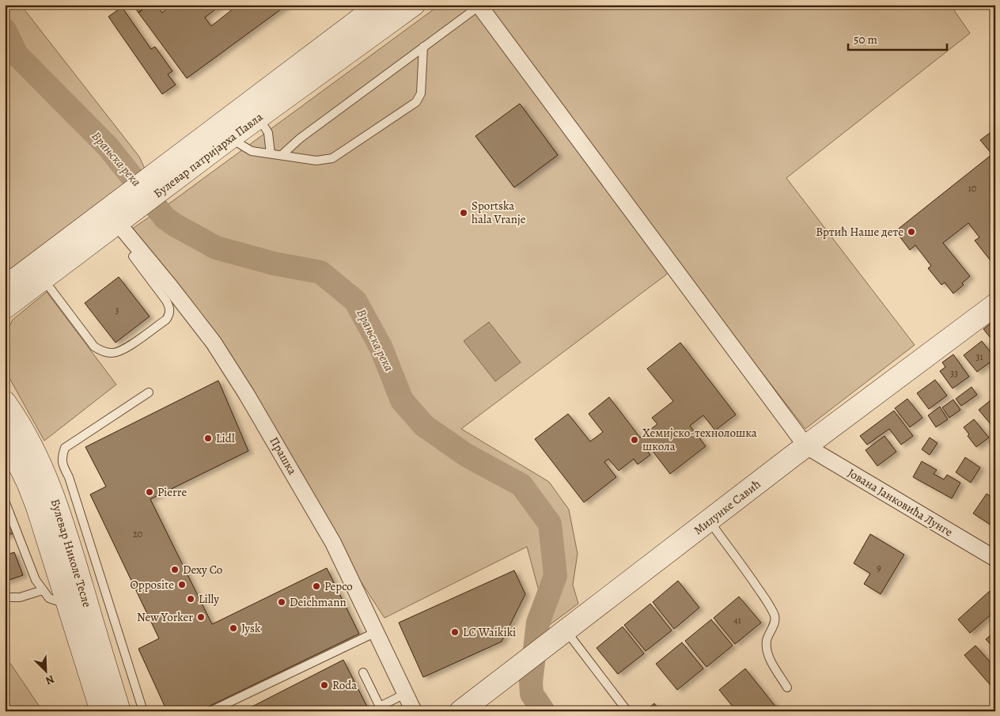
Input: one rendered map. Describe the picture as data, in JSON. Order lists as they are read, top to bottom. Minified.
{"streets":{"main road":["Булевар патријарха Павла","Милунке Савић","Булевар Николе Тесле"],"street":["Прашка","Јована Јанковића Лунге"]},"crossings":[["Булевар патријарха Павла","Прашка"],["Јована Јанковића Лунге","Милунке Савић"]],"water":["Врањска река"],"places":["Sportska hala Vranje","Вртић Наше дете","Lidl","Хемијско-технолошка школа","Pierre","Dexy Co","Opposite","Pepco","Lilly","Deichmann","New Yorker","Jysk","LC Waikiki","Roda"],"house_numbers":["10","3","31","33","20","9","41"],"scale_bar":"50 m","north":"bottom right"}
